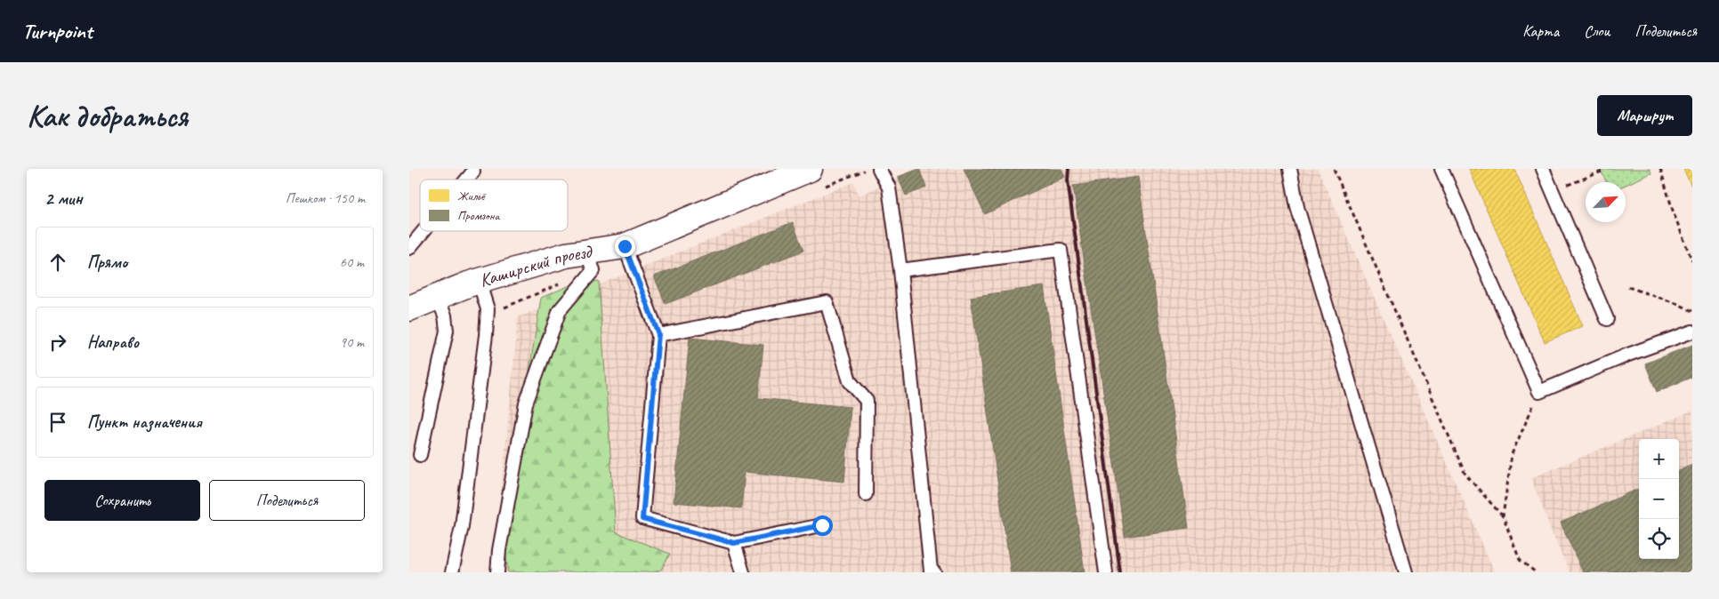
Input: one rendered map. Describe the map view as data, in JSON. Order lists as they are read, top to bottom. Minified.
{"streets":{"street":["Каширский проезд"]},"legend":["Жильё","Промзона"],"north":"top right","page":{"header":"Turnpoint","nav":["Карта","Слои","Поделиться"],"buttons":["Маршрут",["Сохранить","Поделиться"]],"title":"Как добраться","heading":["2 мин","Пешком · 150 m"],"list":[["Прямо","60 m"],["Направо","90 m"],"Пункт назначения"],"map_buttons":["+","−"]}}
